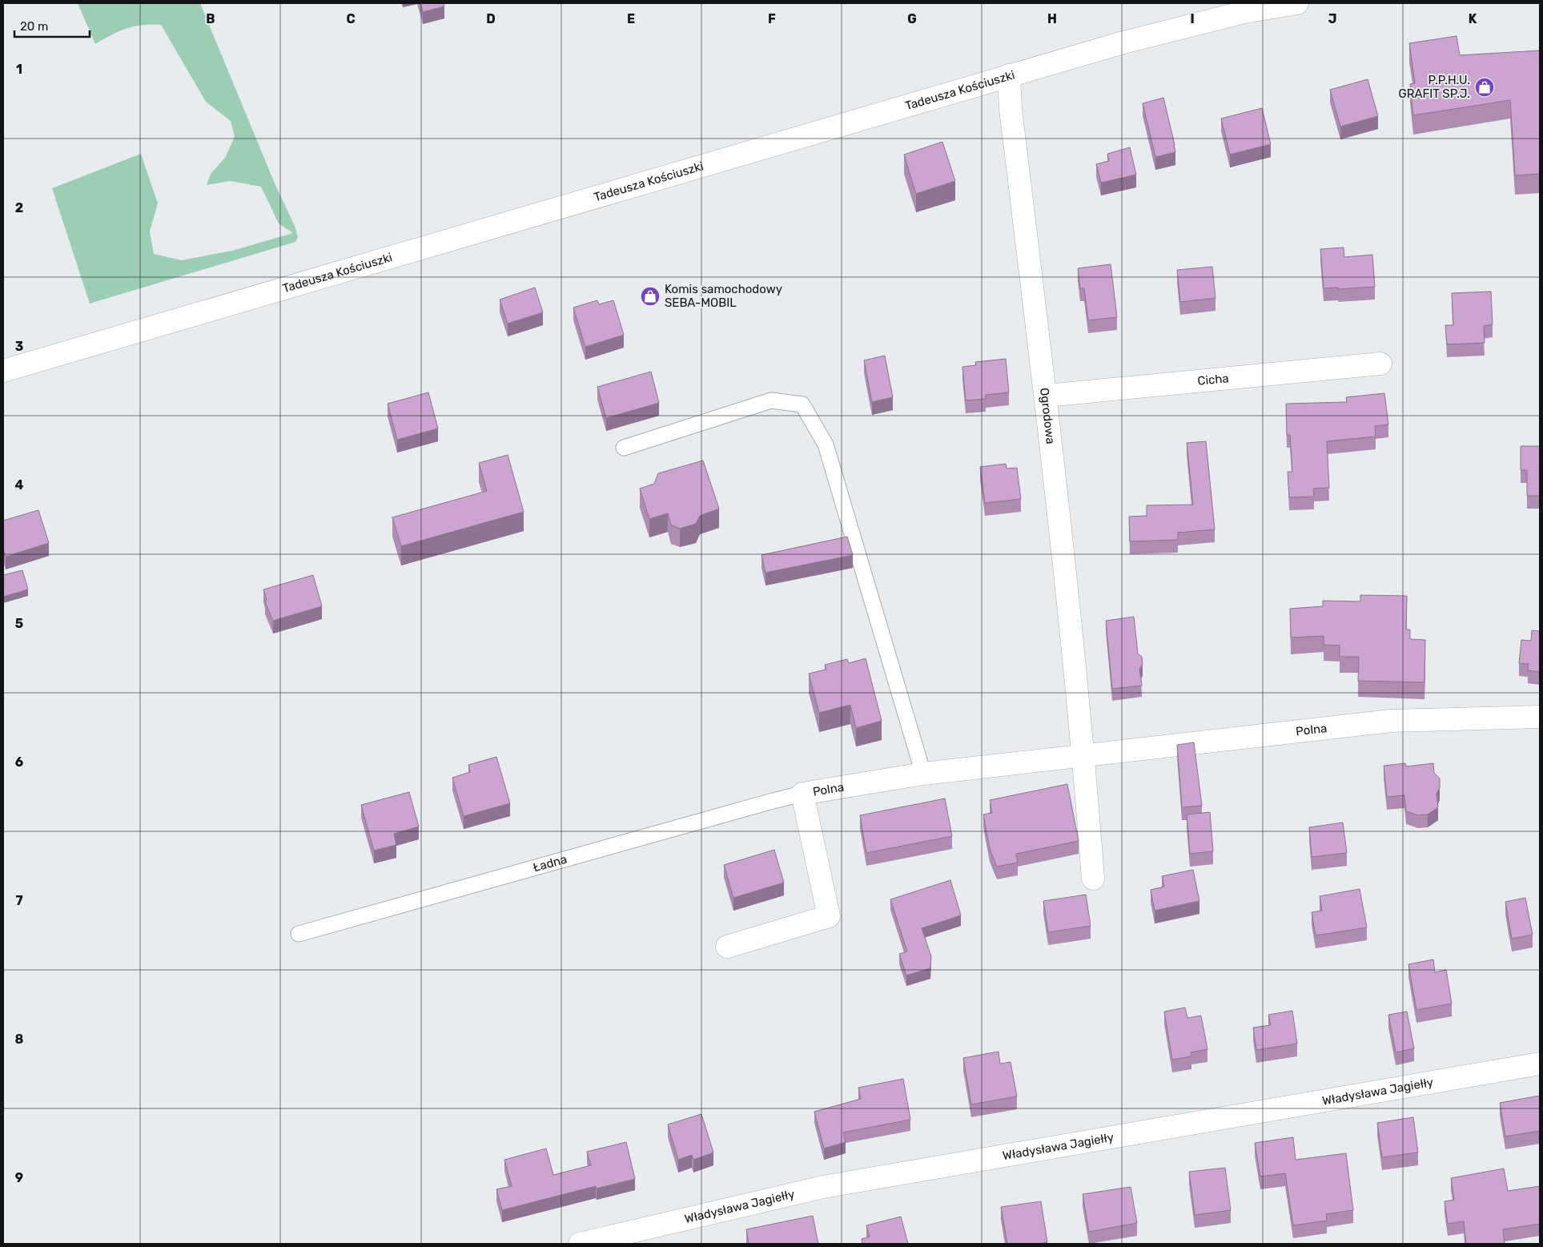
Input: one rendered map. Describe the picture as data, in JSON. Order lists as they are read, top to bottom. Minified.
{"streets":{"street":["Tadeusza Kościuszki","Cicha","Ogrodowa","Polna","Władysława Jagiełły"],"lane":["Ładna"]},"crossings":[["Tadeusza Kościuszki","Ogrodowa"],["Cicha","Ogrodowa"],["Ogrodowa","Polna"],["Polna","Ładna"]],"places":{"shop":["P.P.H.U. GRAFIT SP.J.","Komis samochodowy SEBA-MOBIL"]},"scale_bar":"20 m","grid":{"columns":["B","C","D","E","F","G","H","I","J","K"],"rows":["1","2","3","4","5","6","7","8","9"]}}
